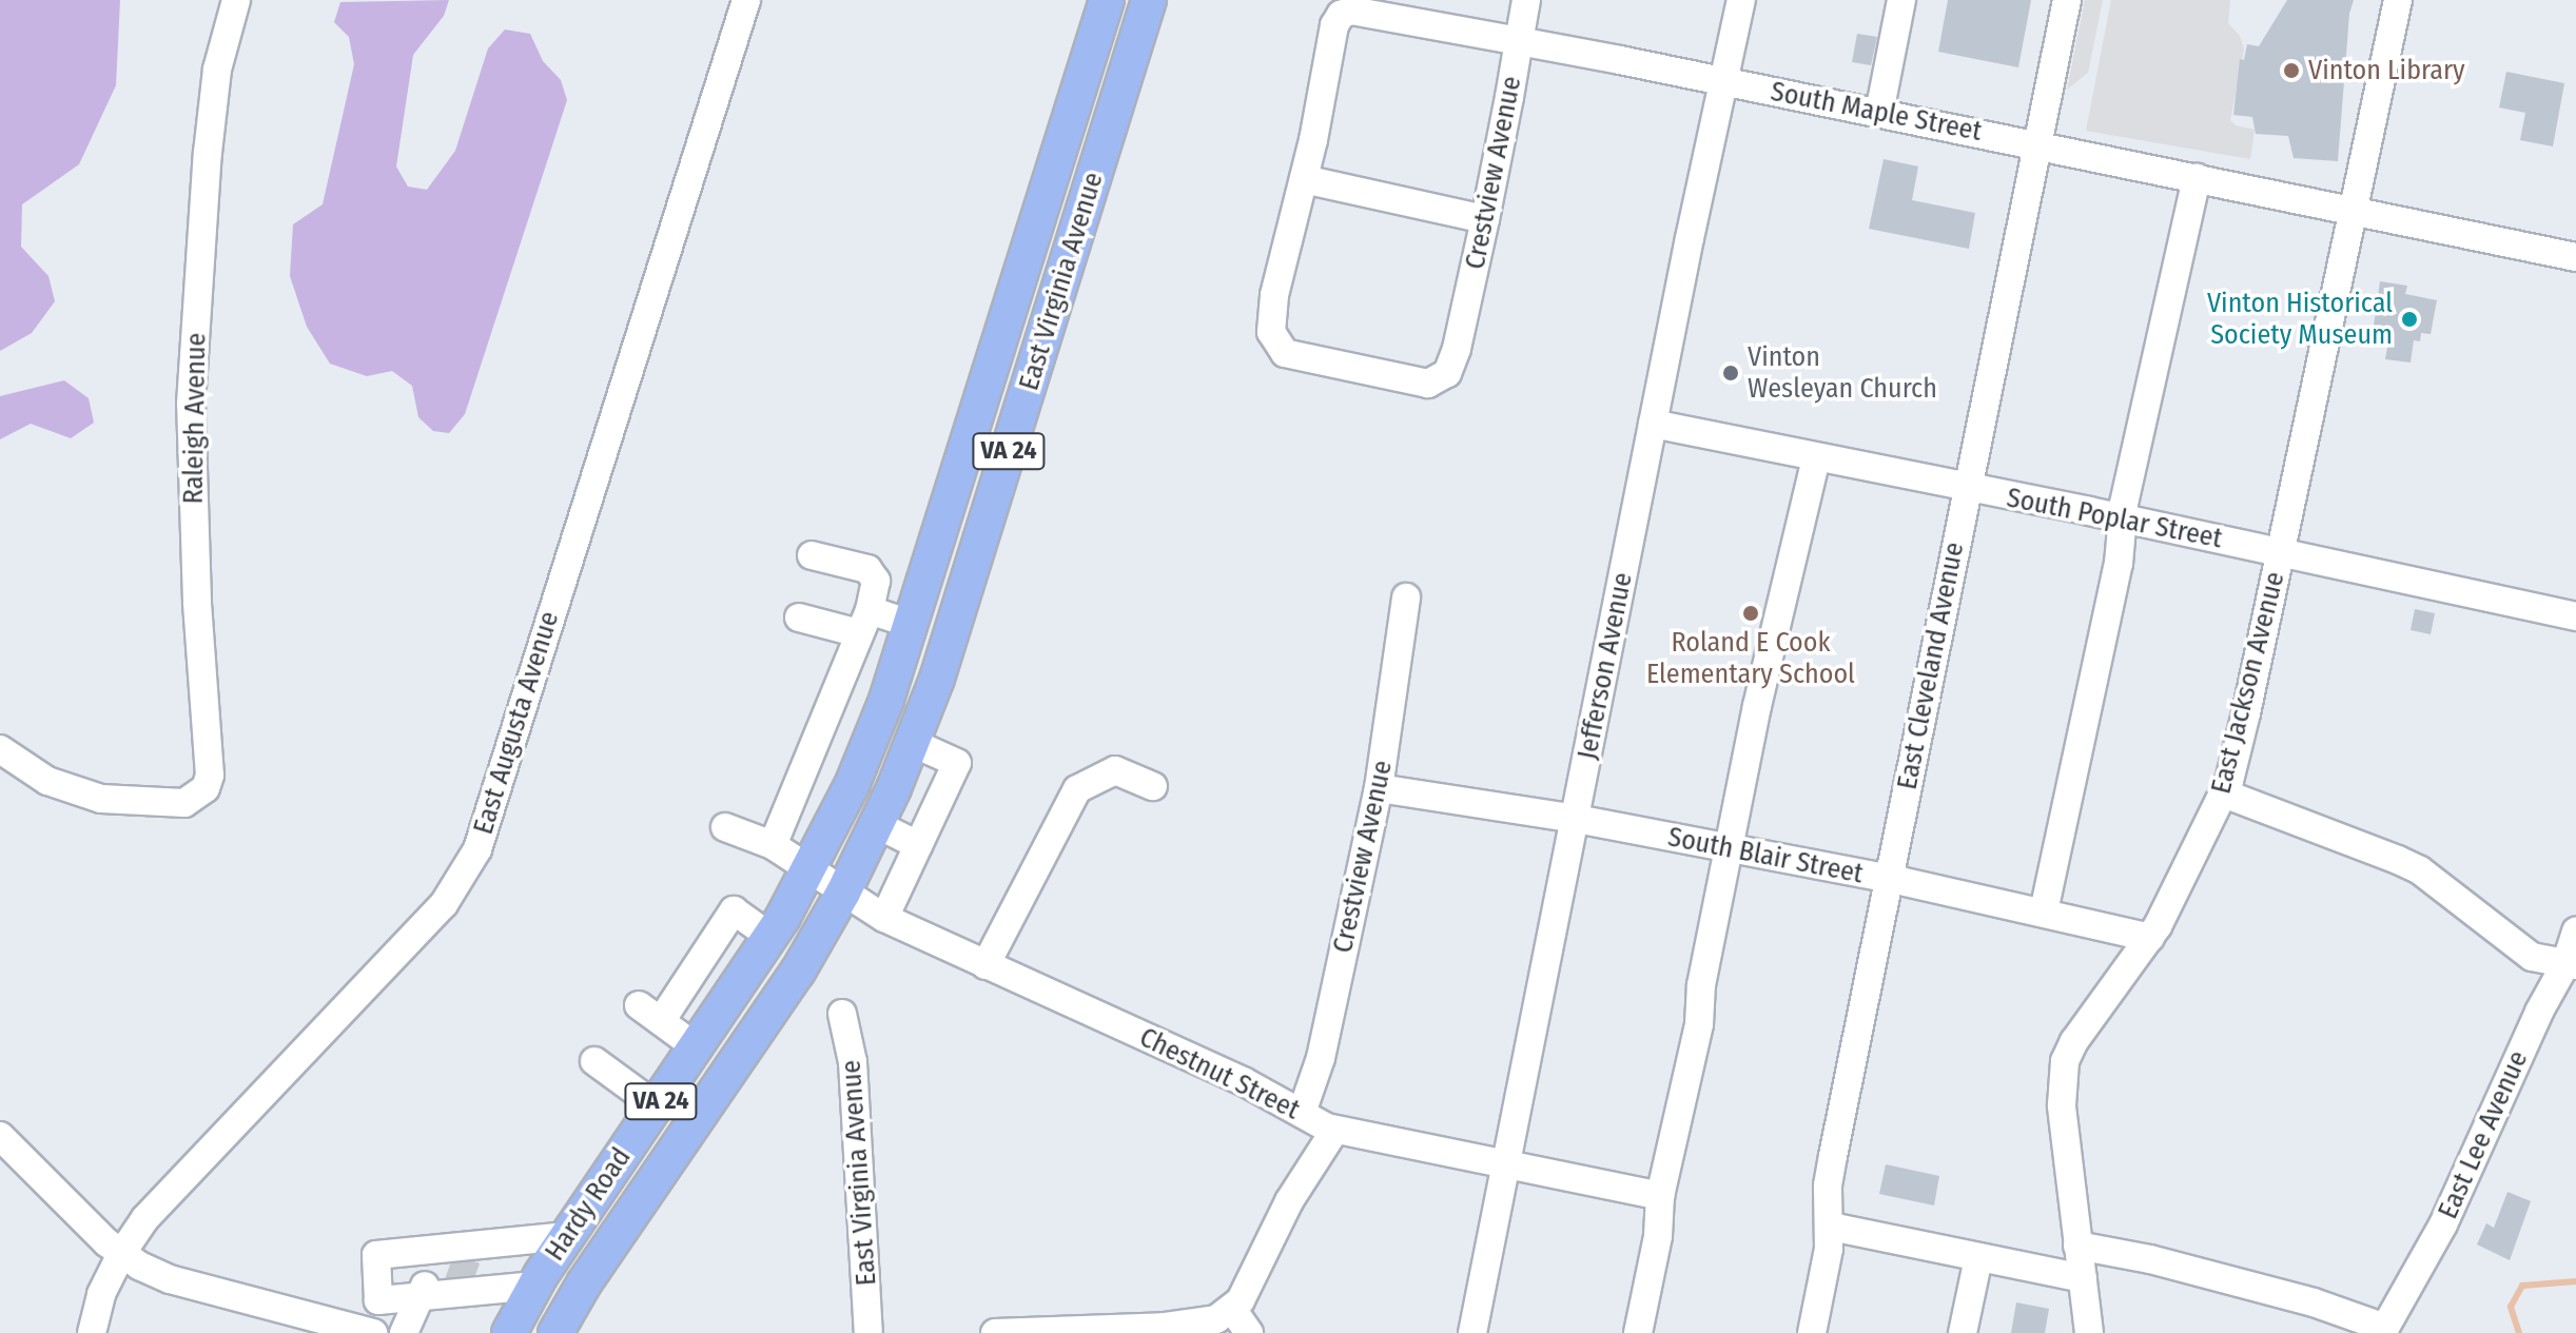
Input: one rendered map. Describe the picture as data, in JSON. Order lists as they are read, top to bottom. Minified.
{"streets":{"main road":["East Virginia Avenue","VA 24","Hardy Road"],"street":["South Maple Street","Crestview Avenue","Raleigh Avenue","South Poplar Street","Jefferson Avenue","East Cleveland Avenue","East Jackson Avenue","East Augusta Avenue","South Blair Street","Chestnut Street","East Lee Avenue"]},"crossings":[["South Maple Street","Crestview Avenue"],["South Maple Street","Jefferson Avenue"],["South Maple Street","East Cleveland Avenue"],["South Maple Street","East Jackson Avenue"],["Crestview Avenue","South Blair Street"],["Crestview Avenue","Chestnut Street"],["East Virginia Avenue","Chestnut Street"],["East Virginia Avenue","Hardy Road"],["South Poplar Street","Jefferson Avenue"],["South Poplar Street","East Cleveland Avenue"],["South Poplar Street","East Jackson Avenue"],["Jefferson Avenue","South Blair Street"],["Jefferson Avenue","Chestnut Street"],["East Cleveland Avenue","South Blair Street"],["East Jackson Avenue","South Blair Street"],["Chestnut Street","Hardy Road"]],"places":["Vinton Library","Vinton Historical Society Museum","Vinton Wesleyan Church","Roland E Cook Elementary School"]}
